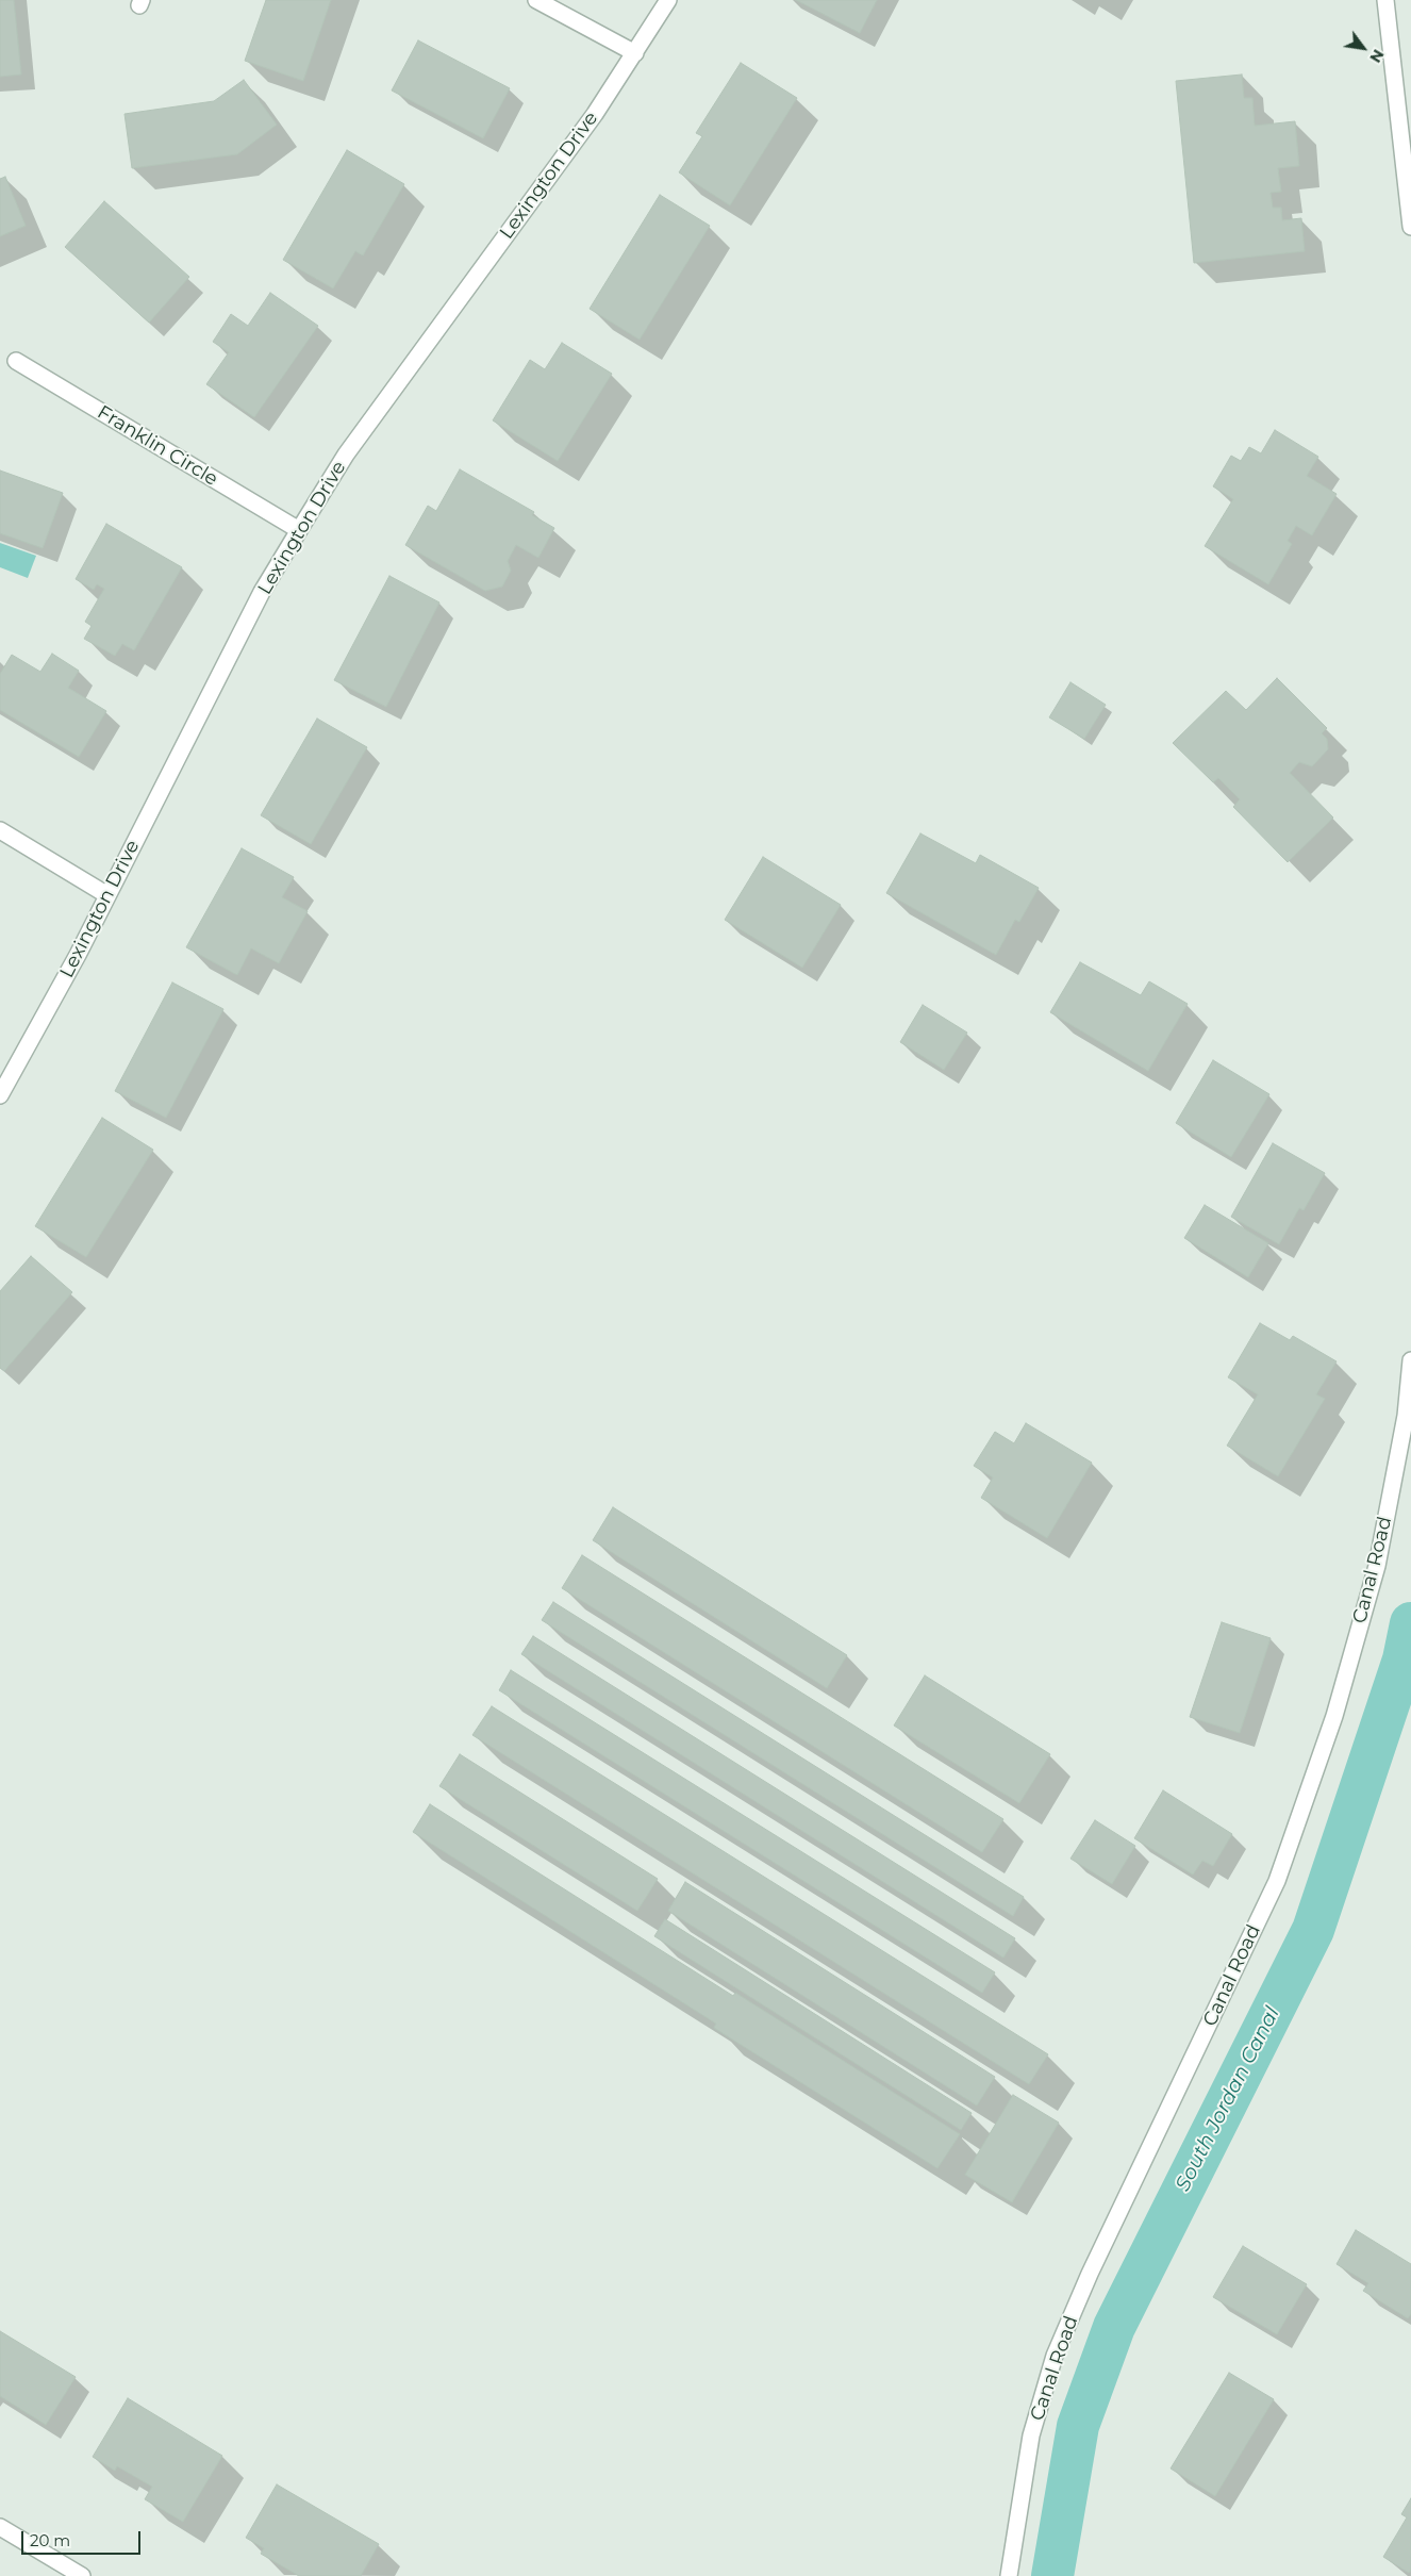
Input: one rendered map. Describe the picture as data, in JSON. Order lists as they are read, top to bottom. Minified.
{"streets":{"street":["Lexington Drive","Franklin Circle","Canal Road"]},"crossings":[["Lexington Drive","Franklin Circle"]],"water":["South Jordan Canal"],"scale_bar":"20 m","north":"bottom right"}
